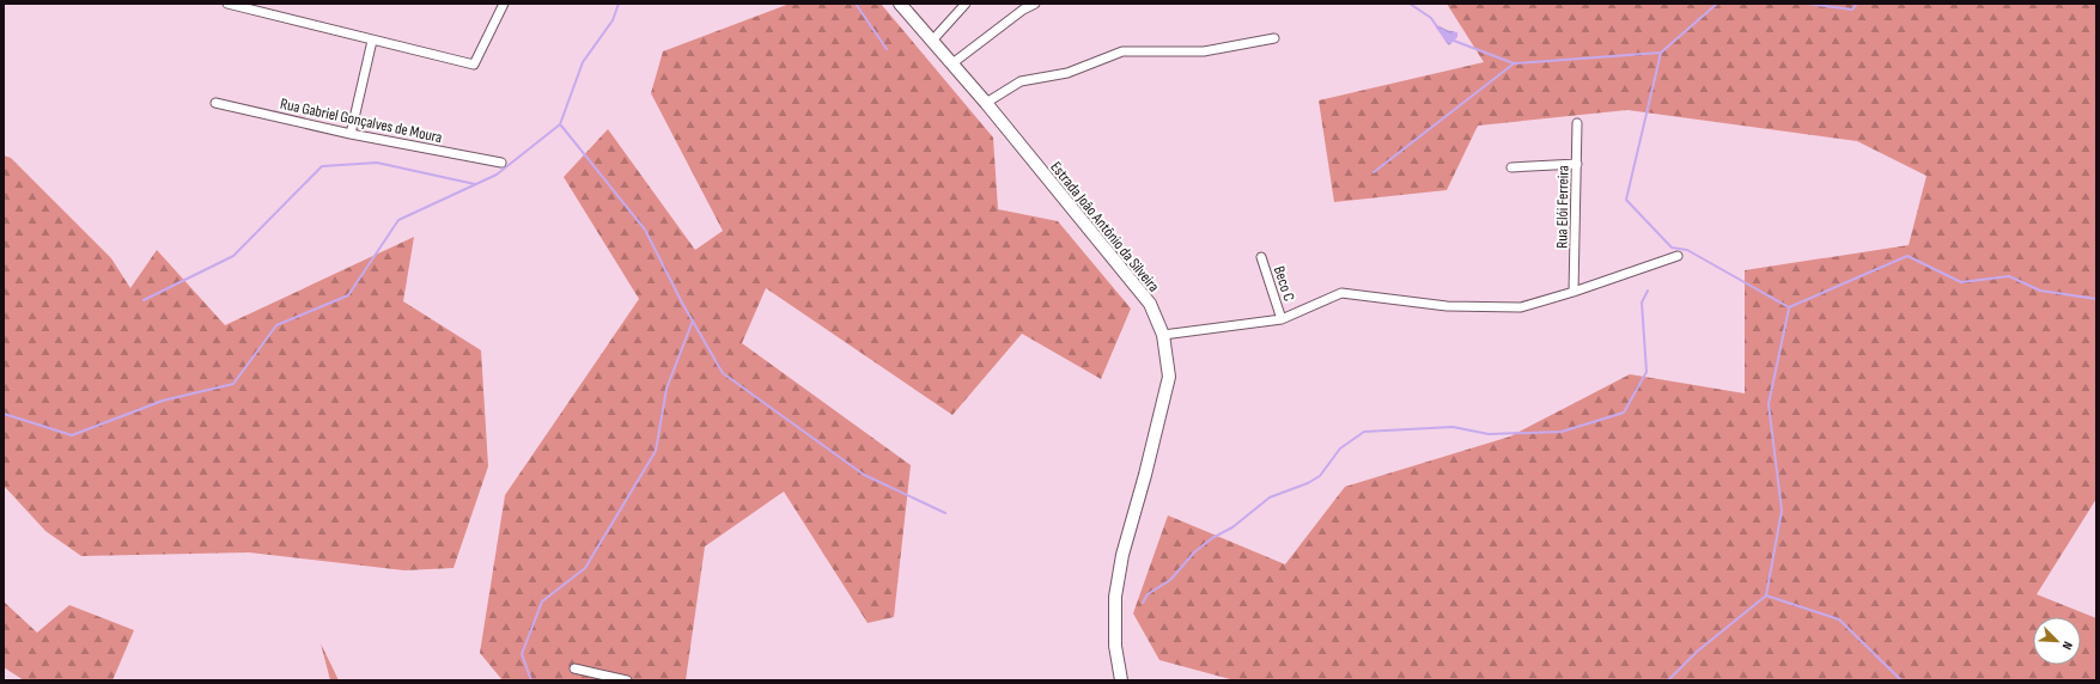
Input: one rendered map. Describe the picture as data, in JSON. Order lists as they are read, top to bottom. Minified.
{"streets":{"main road":["Estrada João Antônio da Silveira"],"street":["Rua Gabriel Gonçalves de Moura","Rua Elói Ferreira","Beco C"]},"north":"bottom right"}
